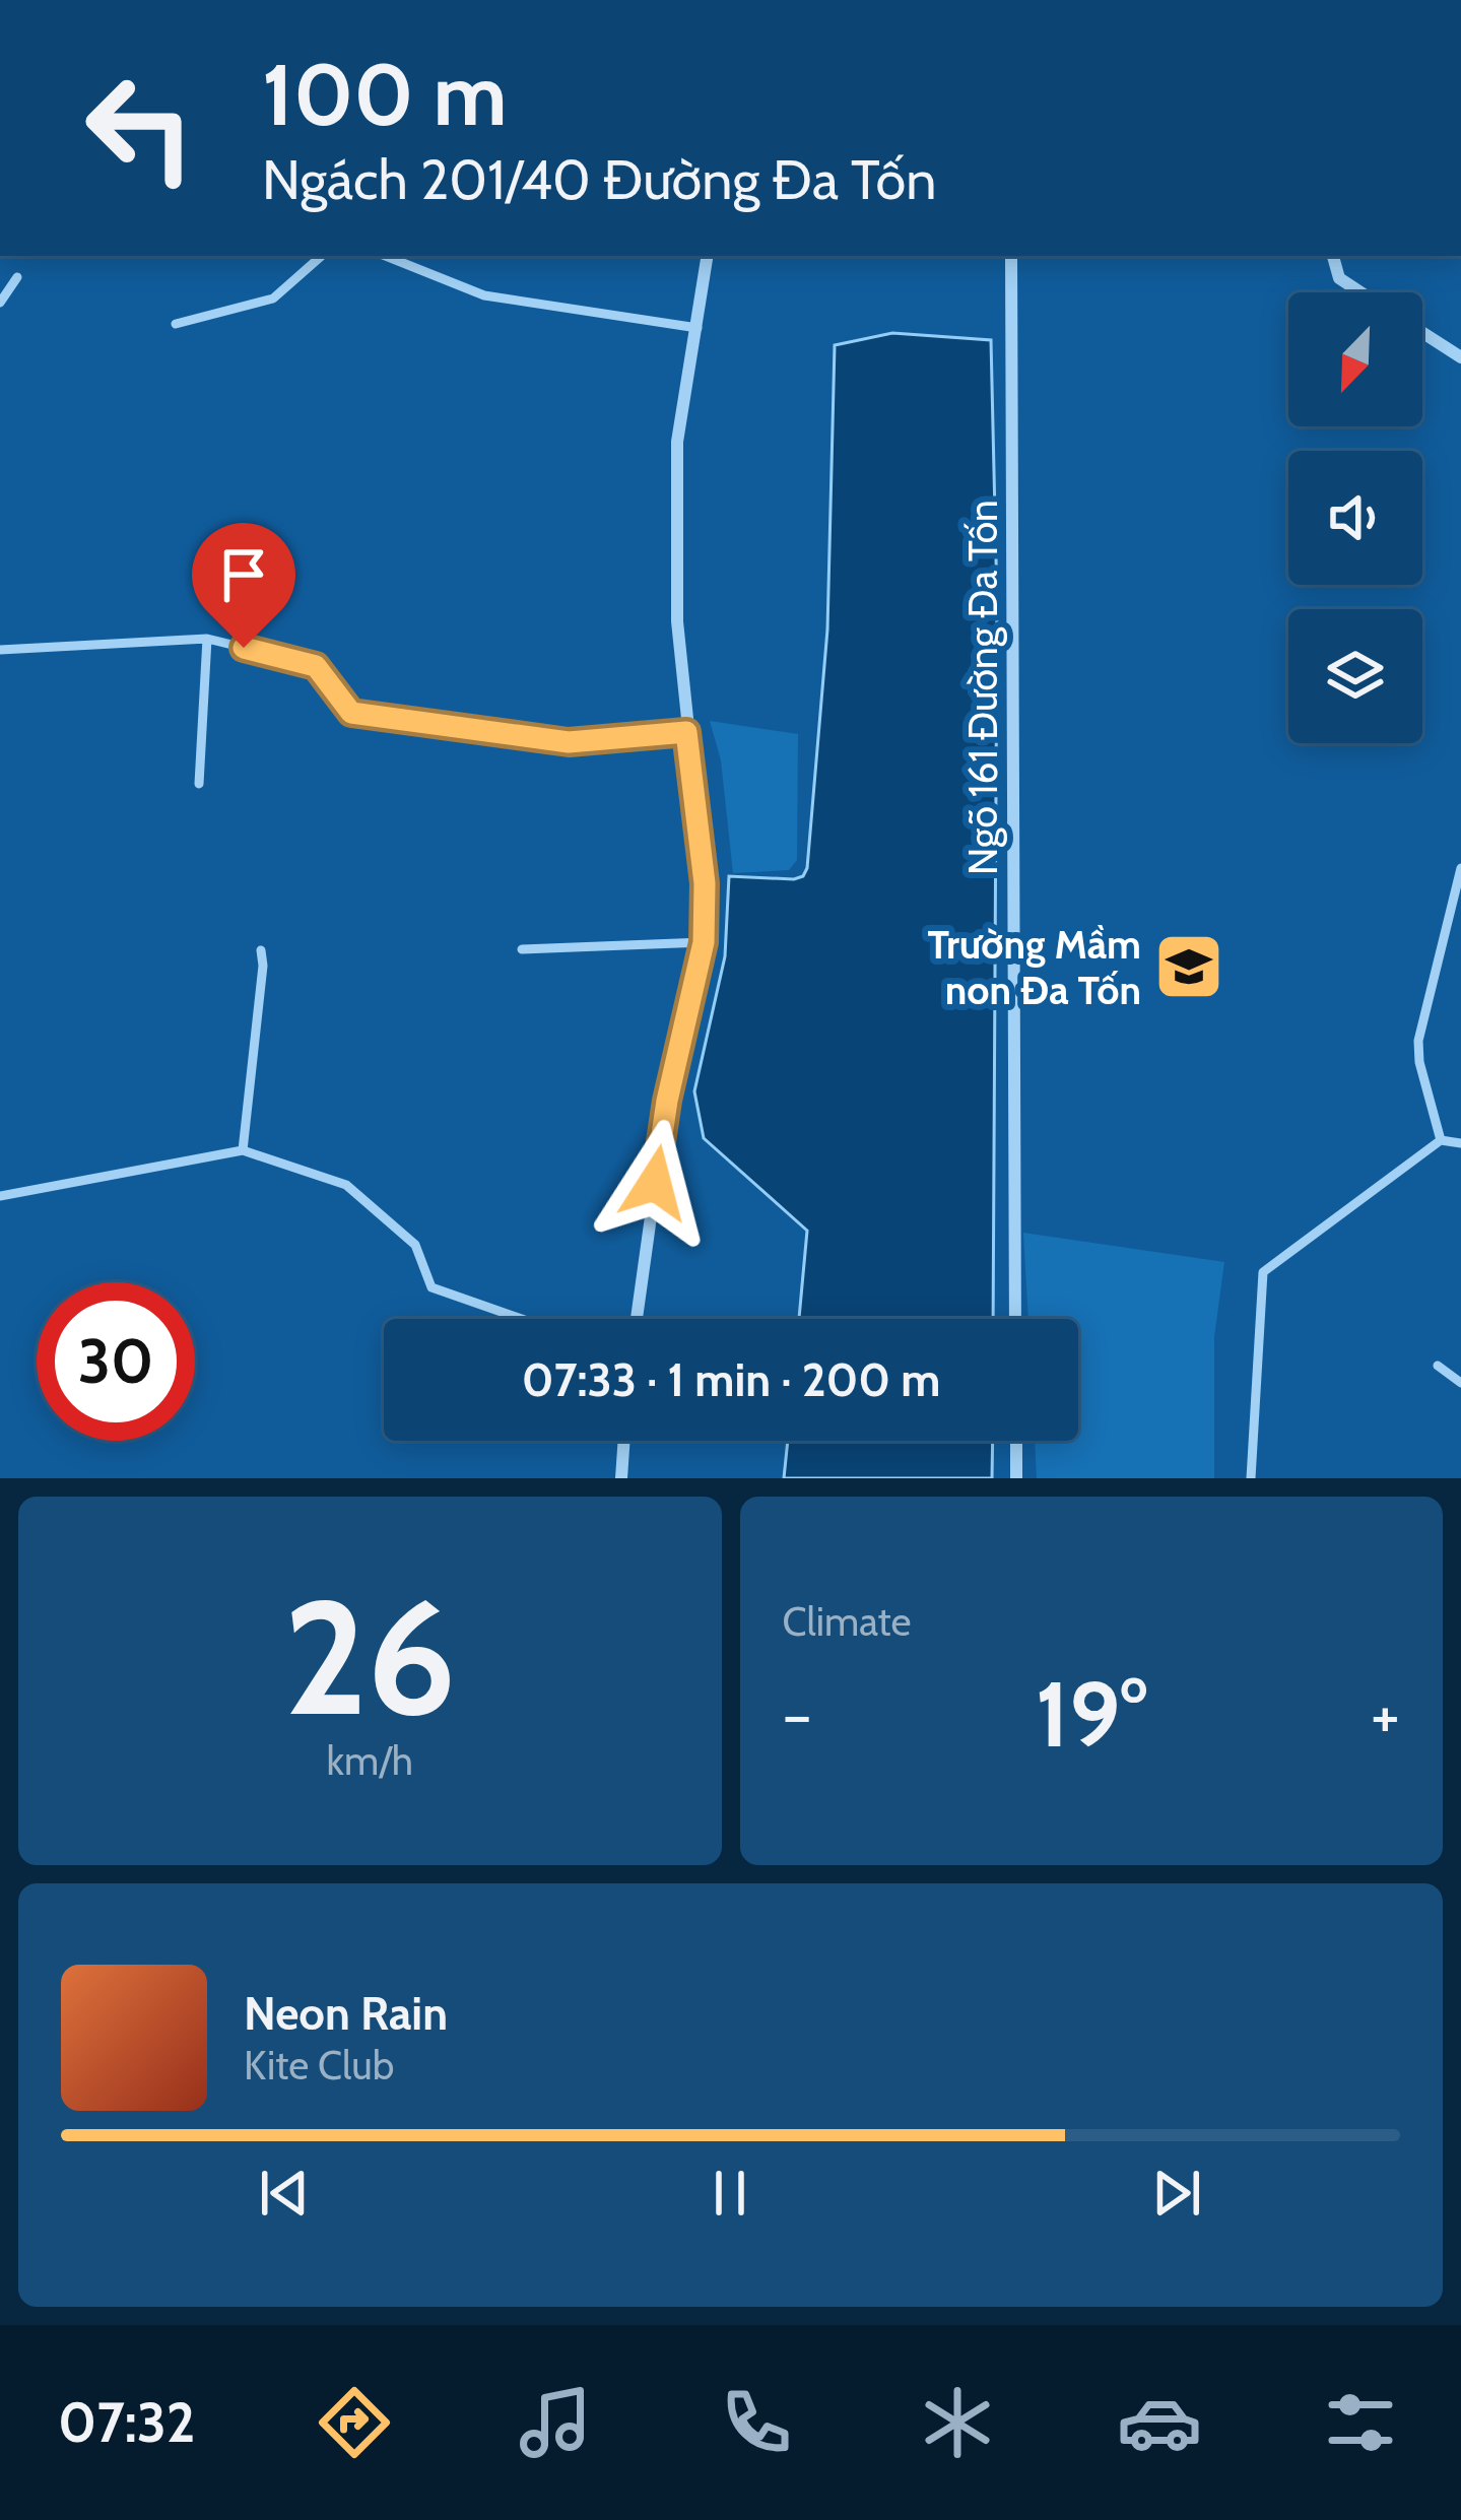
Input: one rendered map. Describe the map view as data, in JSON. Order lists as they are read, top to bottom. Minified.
{"streets":{"street":["Ngõ 161 Đường Đa Tốn"]},"places":{"school or university":["Trường Mầm non Đa Tốn"]},"north":"bottom left","page":{"turn":["100 m","Ngách 201/40 Đường Đa Tốn"],"limit":"30","trip":"07:33 · 1 min · 200 m","tile":[["26","km/h"],"Climate"],"heat":["−","19°","+"],"song":["Neon Rain","Kite Club"],"tabs":"07:32"}}
